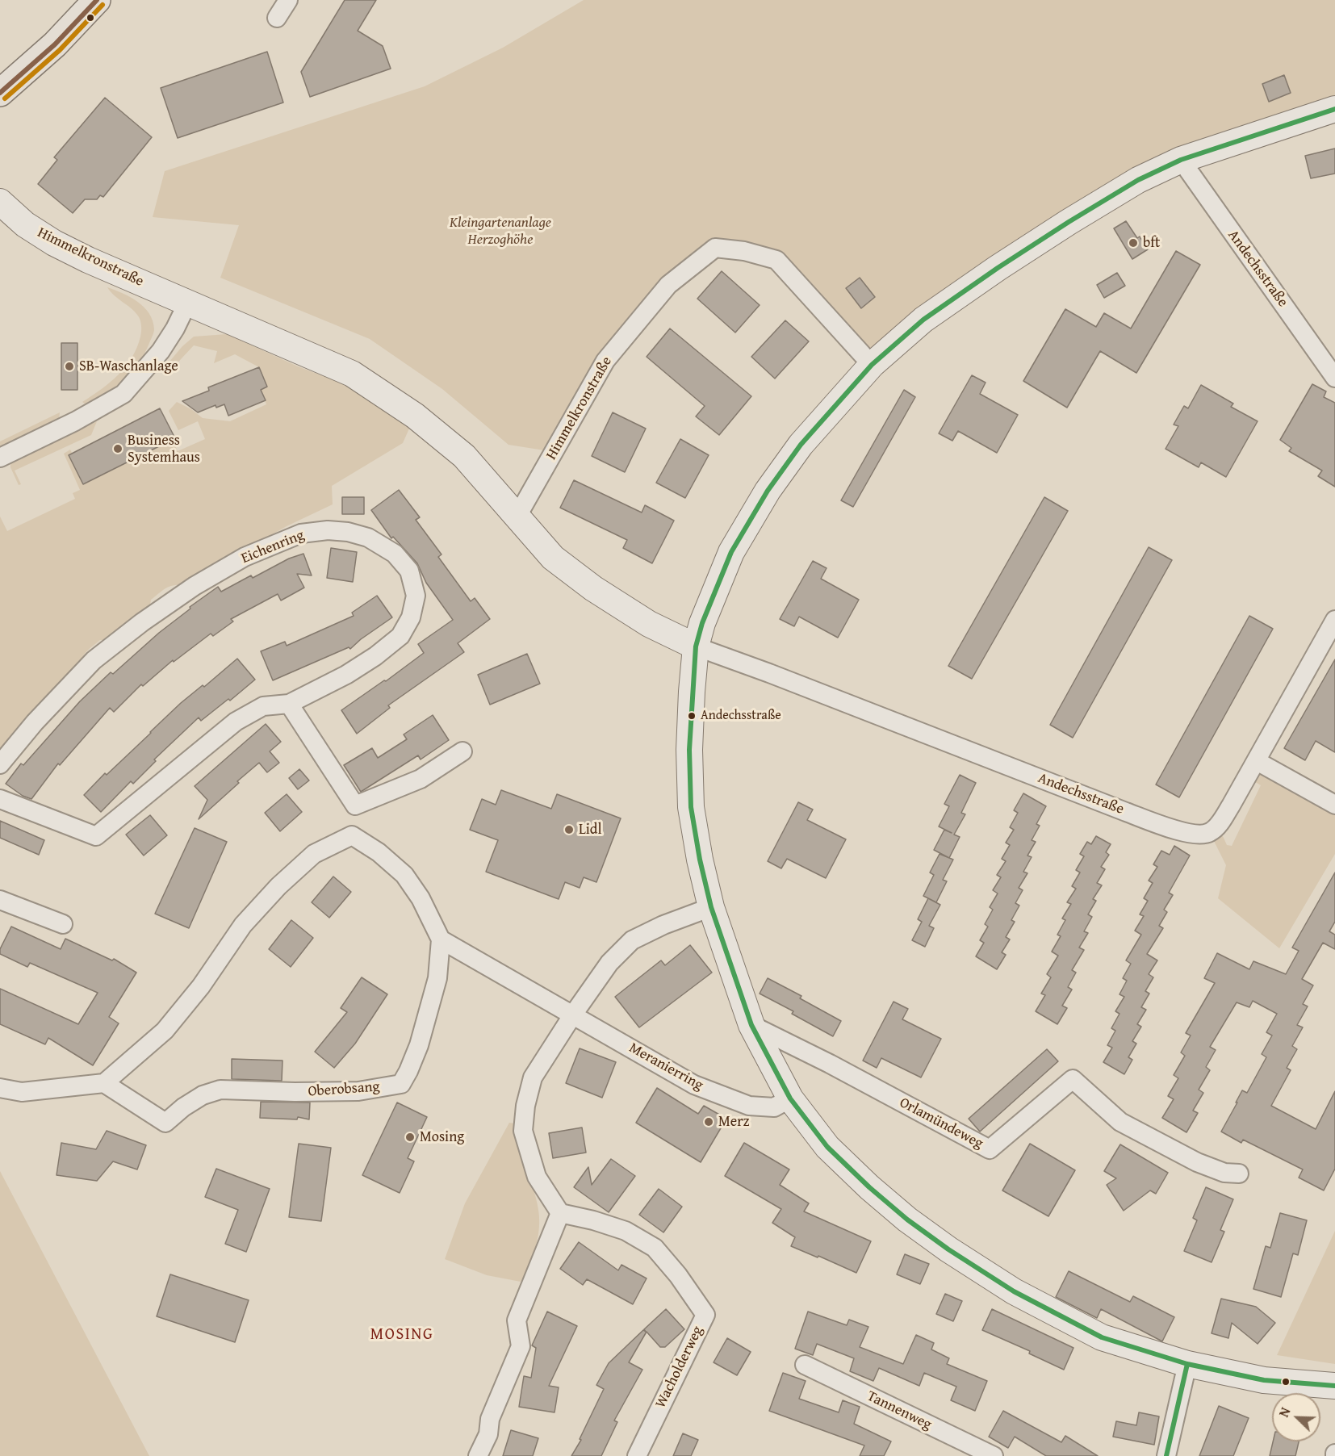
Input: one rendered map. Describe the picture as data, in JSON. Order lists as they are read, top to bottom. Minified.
{"streets":{"street":["Himmelkronstraße","Andechsstraße","Eichenring","Meranierring","Oberobsang","Orlamündeweg","Wacholderweg","Tannenweg"]},"crossings":[["Himmelkronstraße","Andechsstraße"],["Meranierring","Oberobsang"]],"districts":["MOSING"],"parks":["Kleingartenanlage Herzoghöhe"],"places":["bft","SB-Waschanlage","Business Systemhaus","Andechsstraße","Lidl","Merz","Mosing"],"north":"top left"}
